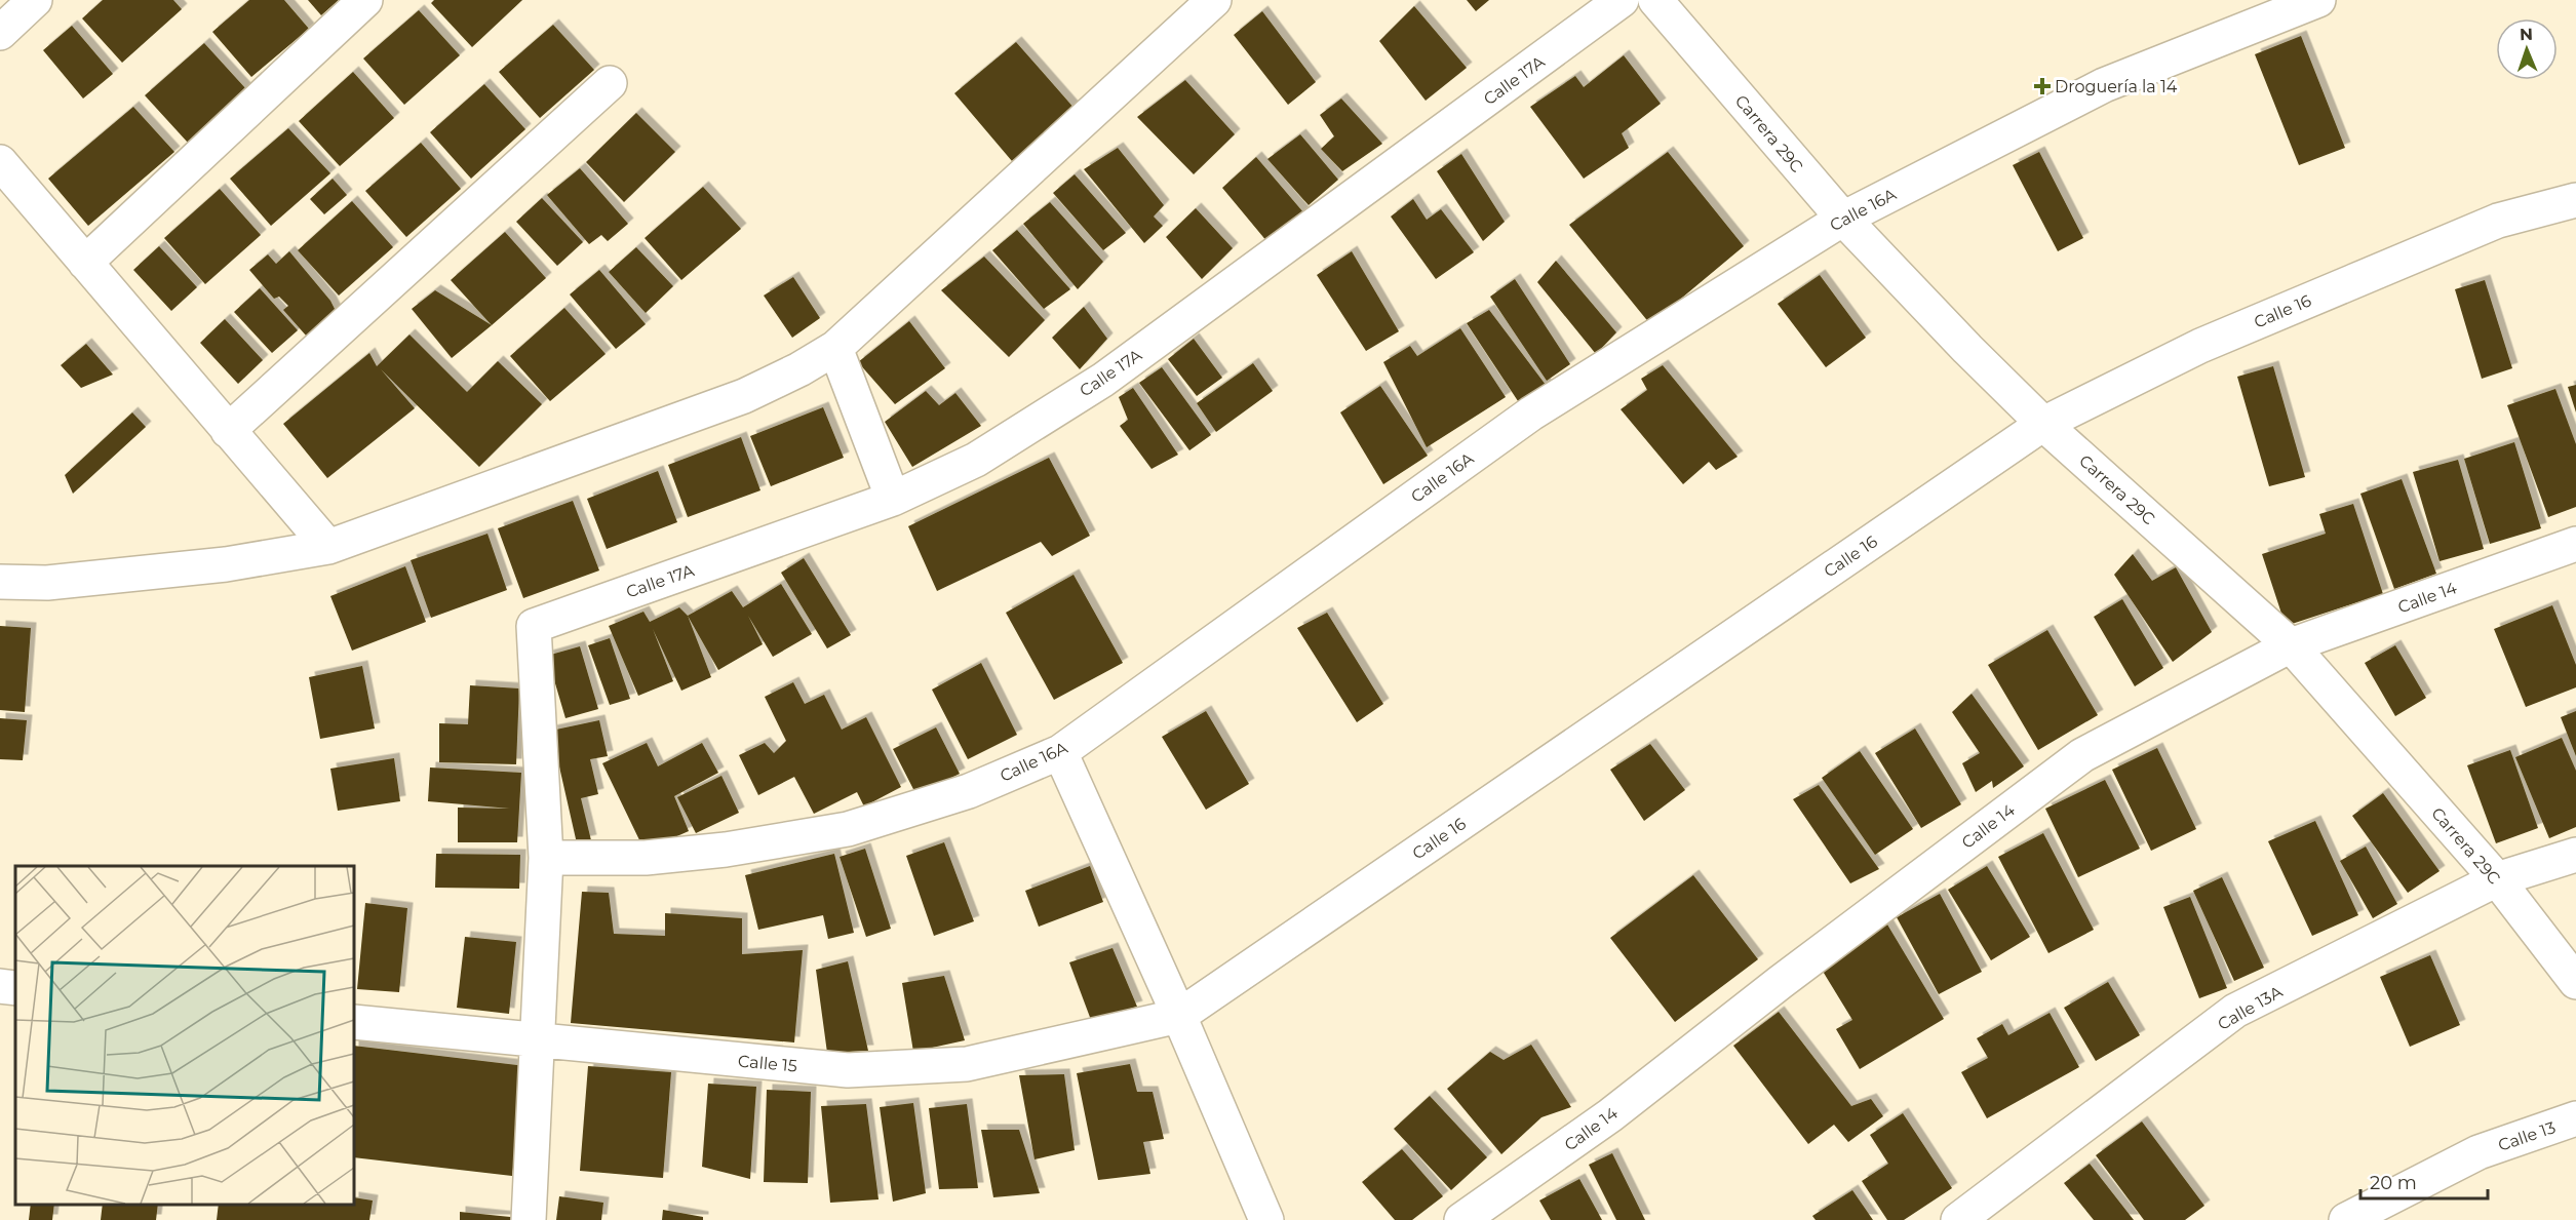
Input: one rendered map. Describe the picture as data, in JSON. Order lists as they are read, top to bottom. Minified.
{"streets":{"street":["Calle 17A","Carrera 29C","Calle 16A","Calle 16","Calle 14","Calle 13A","Calle 15","Calle 13"]},"crossings":[["Calle 17A","Calle 16A"],["Carrera 29C","Calle 16A"],["Carrera 29C","Calle 16"],["Carrera 29C","Calle 14"],["Carrera 29C","Calle 13A"],["Calle 16","Calle 15"]],"places":{"health":["Droguería la 14"]},"scale_bar":"20 m","north":"top"}
